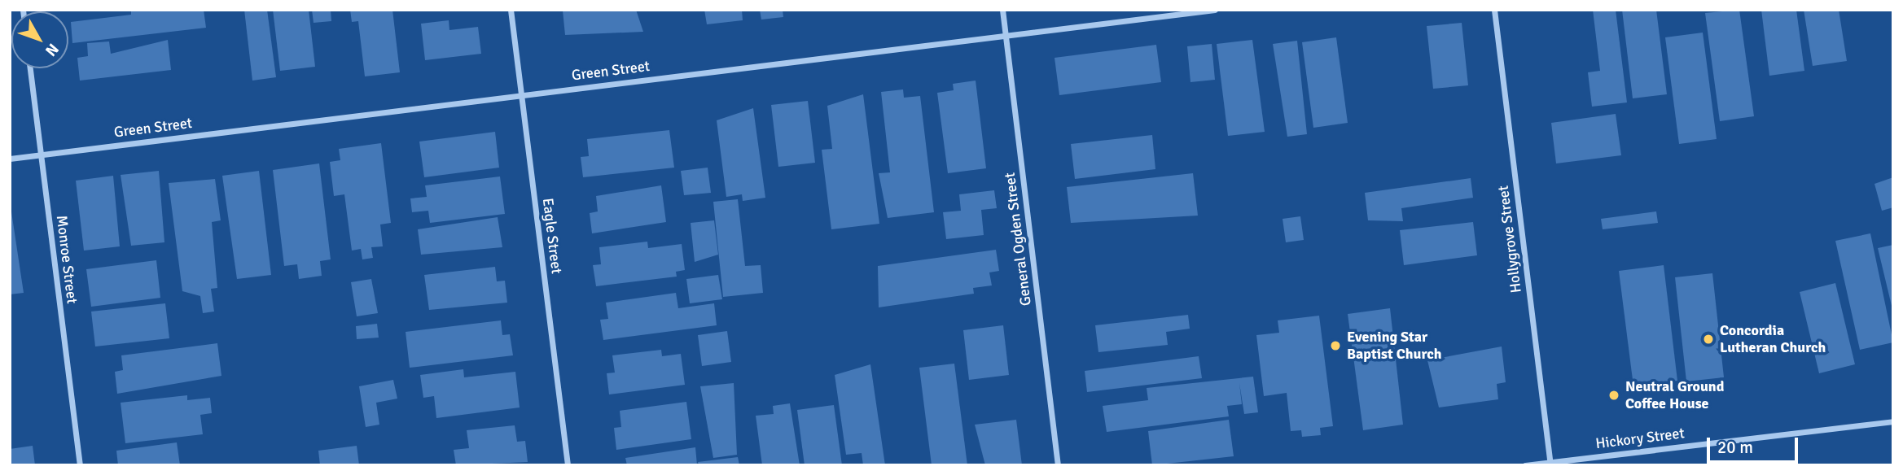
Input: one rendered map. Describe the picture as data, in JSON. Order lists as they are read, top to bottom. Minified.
{"streets":{"street":["Green Street","Eagle Street","General Ogden Street","Hollygrove Street","Monroe Street","Hickory Street"]},"crossings":[["Green Street","Eagle Street"],["Green Street","General Ogden Street"],["Green Street","Monroe Street"],["Hollygrove Street","Hickory Street"]],"places":["Concordia Lutheran Church","Evening Star Baptist Church","Neutral Ground Coffee House"],"scale_bar":"20 m","north":"bottom right"}
